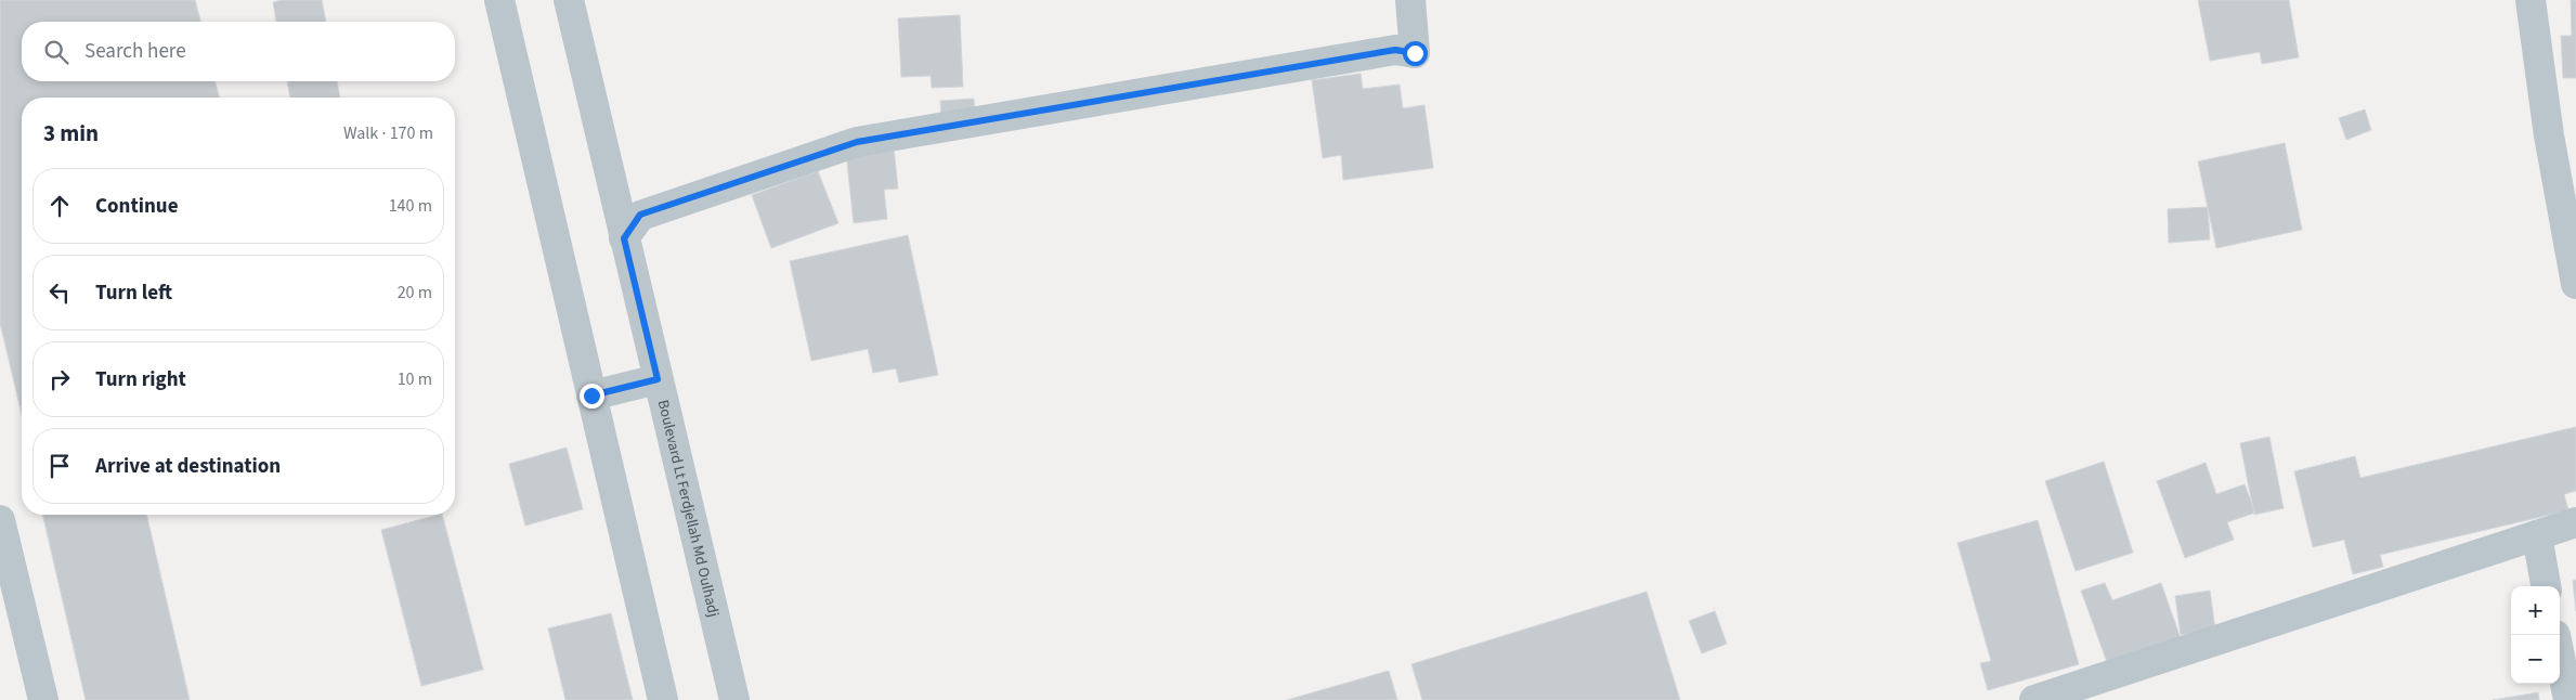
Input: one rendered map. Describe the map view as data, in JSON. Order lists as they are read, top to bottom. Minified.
{"streets":{"street":["Boulevard Lt Ferdjellah Md Oulhadj"]},"page":{"search":"Search here","heading":["3 min","Walk · 170 m"],"list":[["Continue","140 m"],["Turn left","20 m"],["Turn right","10 m"],"Arrive at destination"],"map_buttons":["+","−"]}}
